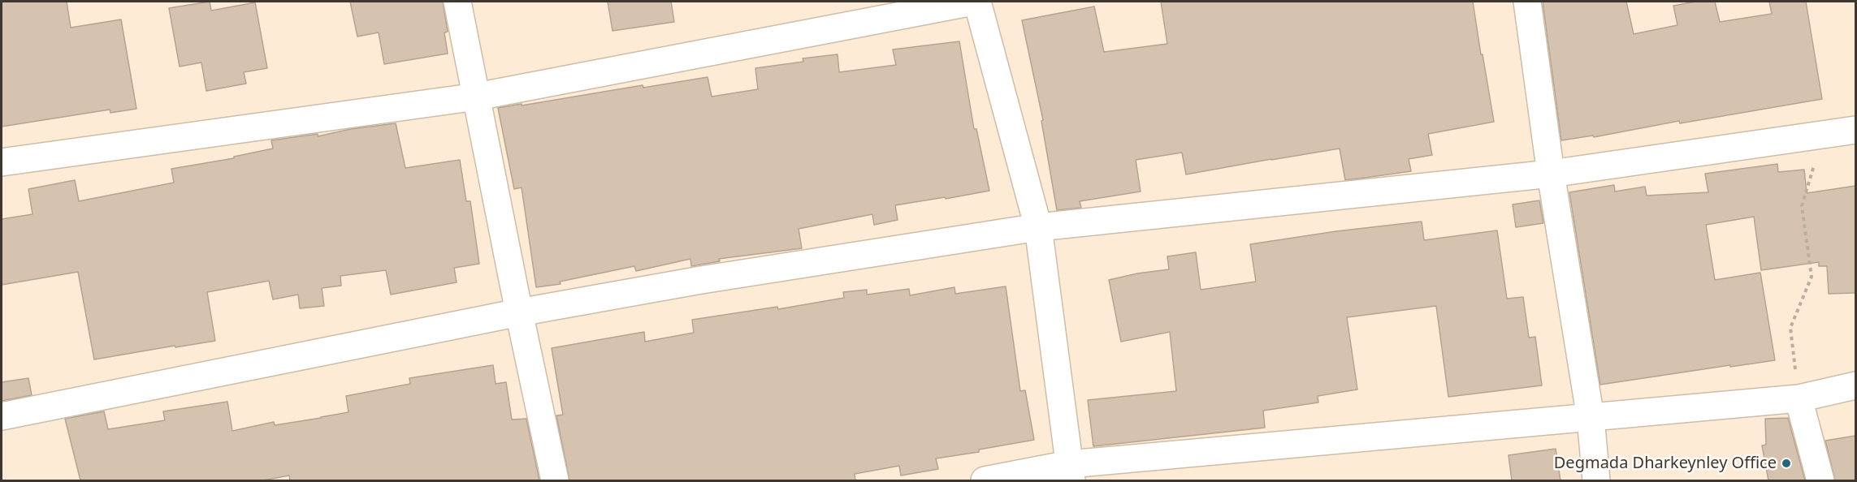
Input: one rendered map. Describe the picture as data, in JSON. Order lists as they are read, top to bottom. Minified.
{"places":["Degmada Dharkeynley Office"]}
